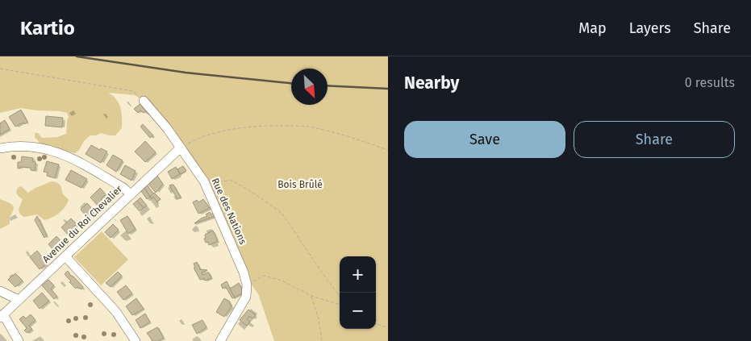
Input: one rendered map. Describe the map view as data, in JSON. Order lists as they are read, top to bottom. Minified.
{"streets":{"street":["Rue des Nations","Avenue du Roi Chevalier"]},"crossings":[["Rue des Nations","Avenue du Roi Chevalier"]],"parks":["Bois Brûlé"],"north":"bottom right","page":{"header":"Kartio","nav":["Map","Layers","Share"],"heading":["Nearby","0 results"],"buttons":["Save","Share"],"map_buttons":["+","−"]}}
